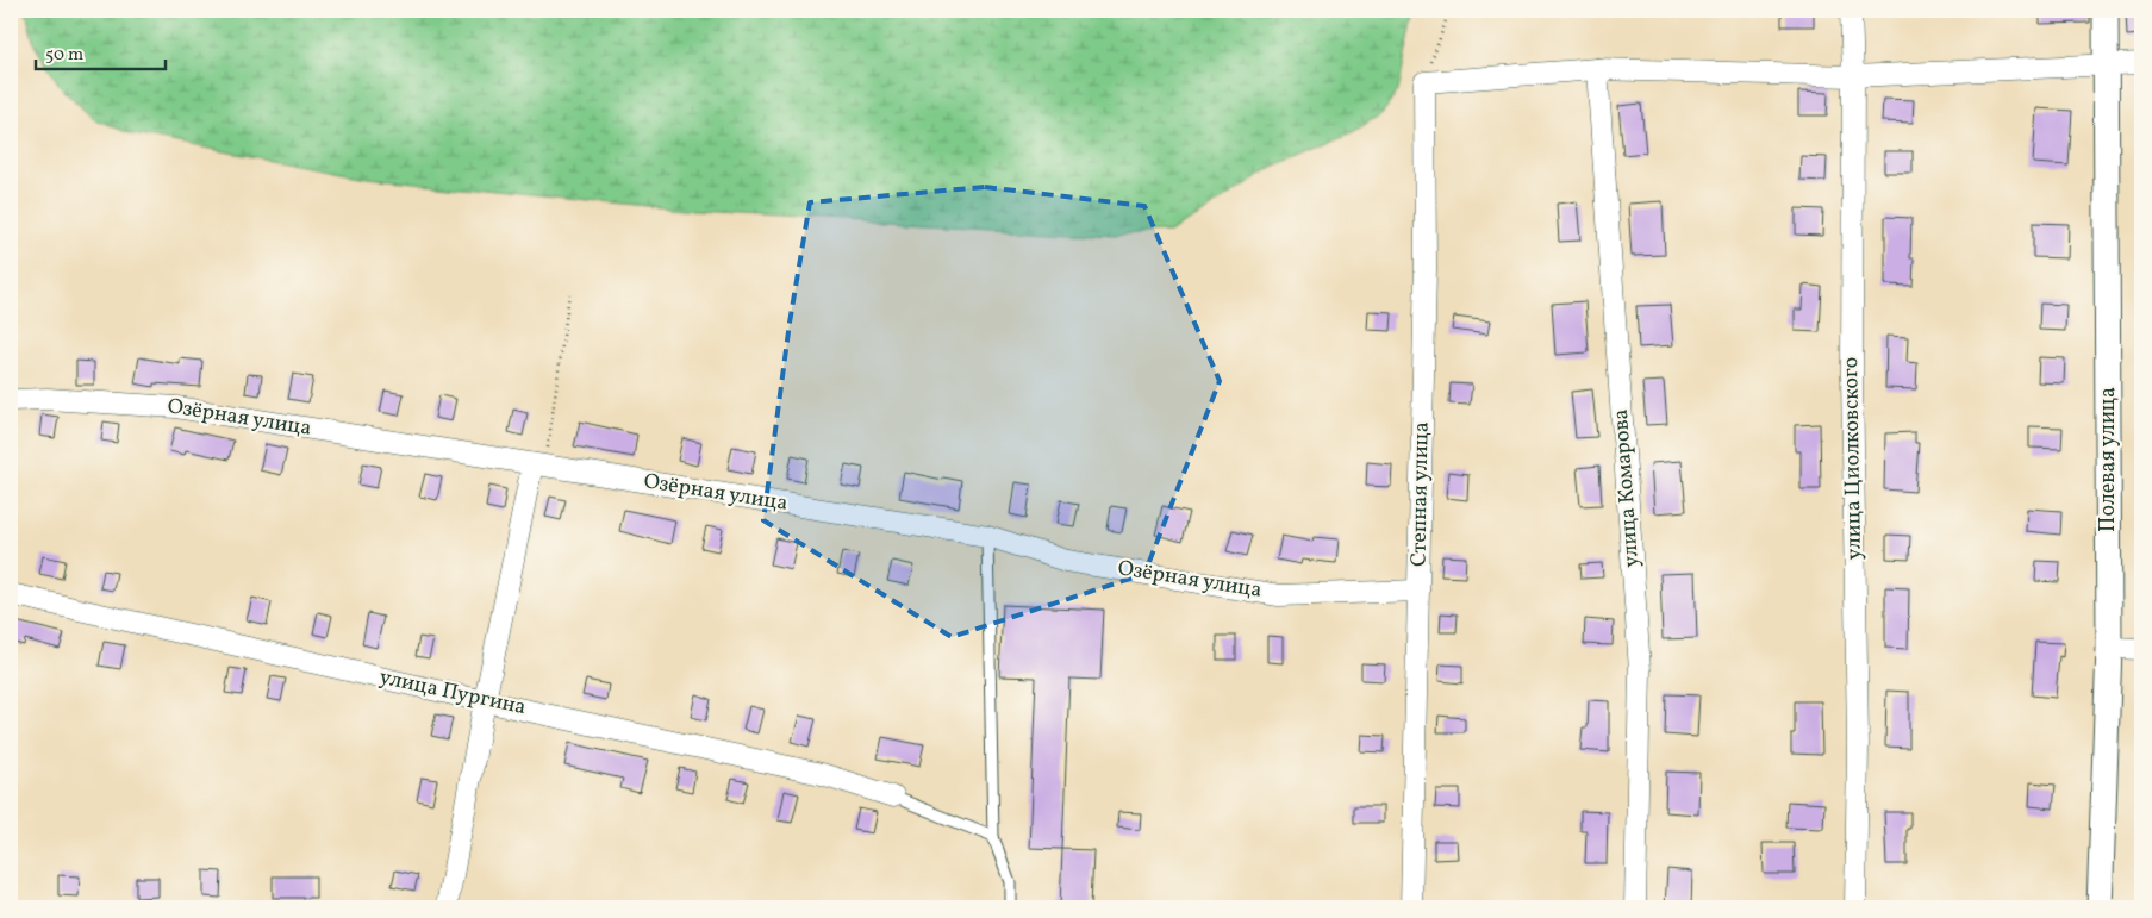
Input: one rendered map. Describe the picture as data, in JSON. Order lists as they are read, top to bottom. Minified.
{"streets":{"street":["Озёрная улица","улица Циолковского","Полевая улица","улица Комарова","Степная улица","улица Пургина"]},"crossings":[["Озёрная улица","Степная улица"]],"scale_bar":"50 m"}
